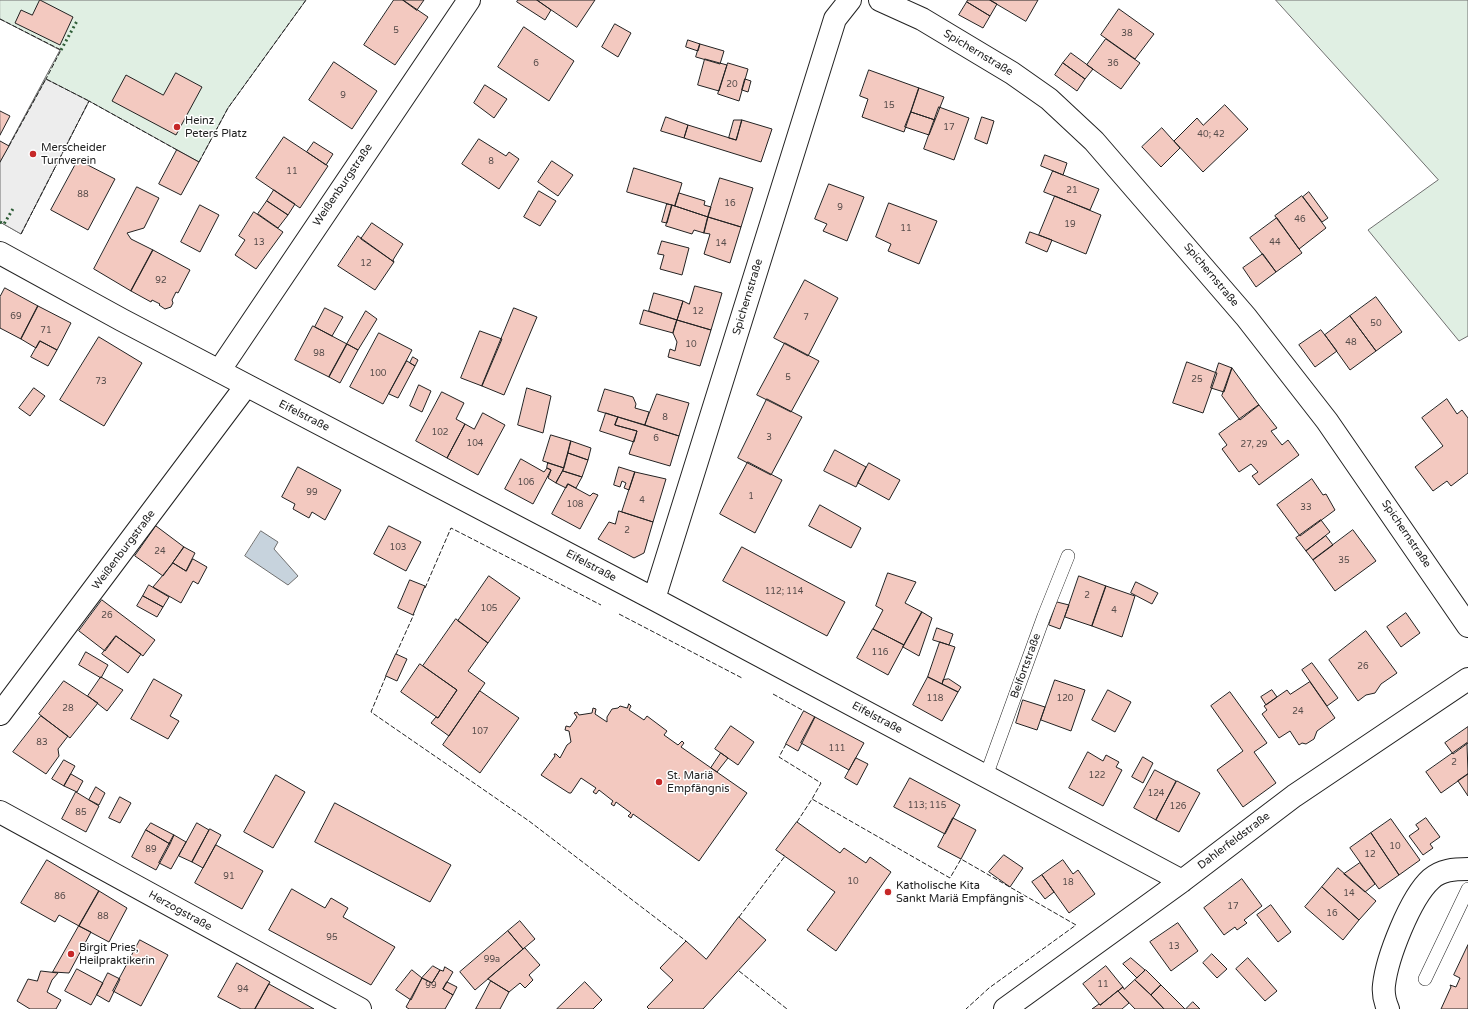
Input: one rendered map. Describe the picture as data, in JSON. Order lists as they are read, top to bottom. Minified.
{"streets":{"street":["Spichernstraße","Weißenburgstraße","Eifelstraße","Dahlerfeldstraße","Herzogstraße"],"lane":["Belfortstraße"]},"crossings":[["Spichernstraße","Eifelstraße"],["Weißenburgstraße","Eifelstraße"],["Eifelstraße","Belfortstraße"],["Eifelstraße","Dahlerfeldstraße"]],"places":["Heinz Peters Platz","Merscheider Turnverein","St. Mariä Empfängnis","Katholische Kita Sankt Mariä Empfängnis","Birgit Pries, Heilpraktikerin"],"house_numbers":["5","38","6","36","20","9","15","17","40; 42","8","11","21","88","16","9","46","19","11","13","44","14","12","92","12","69","7","50","71","48","10","98","100","5","25","73","8","102","3","6","104","27, 29","106","99","1","4","108","33","2","103","24","35","112; 114","2","105","4","26","116","26","118","120","28","24","107","83","111","2","122","124","113; 115","126","85","10","89","12","91","10","18","14","86","17","16","88","95","13","99a","11","99","94"]}
